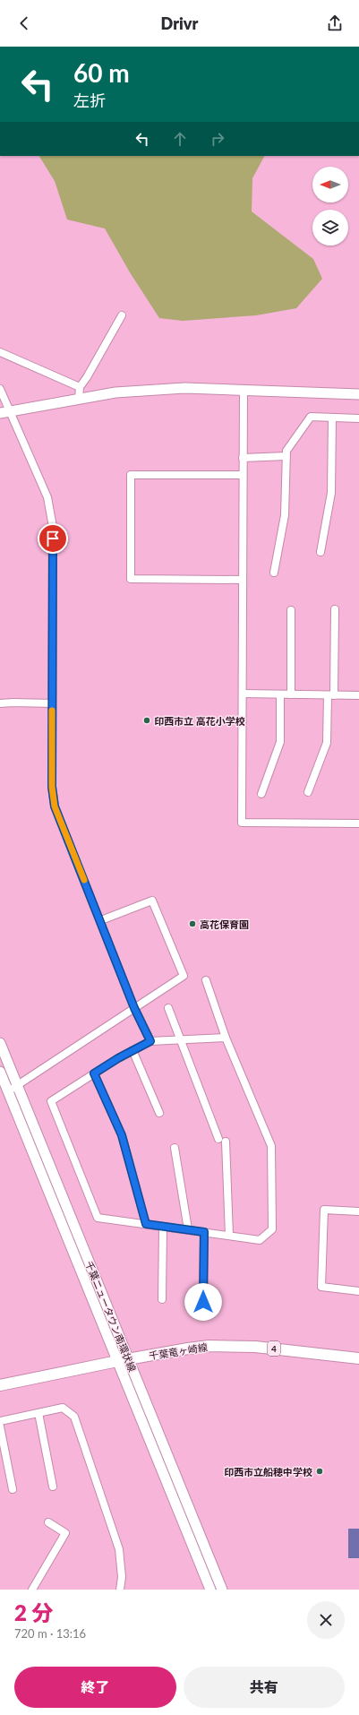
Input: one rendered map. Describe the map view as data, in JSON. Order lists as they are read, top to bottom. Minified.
{"streets":{"main road":["千葉ニュータウン南環状線","4","千葉竜ヶ崎線"]},"crossings":[["千葉ニュータウン南環状線","千葉竜ヶ崎線"]],"places":["印西市立 高花小学校","高花保育園","印西市立船穂中学校"],"north":"left","page":{"header":"Drivr","turn":["60 m","左折"],"heading":["2 分","720 m · 13:16"],"buttons":["終了","共有"]}}
